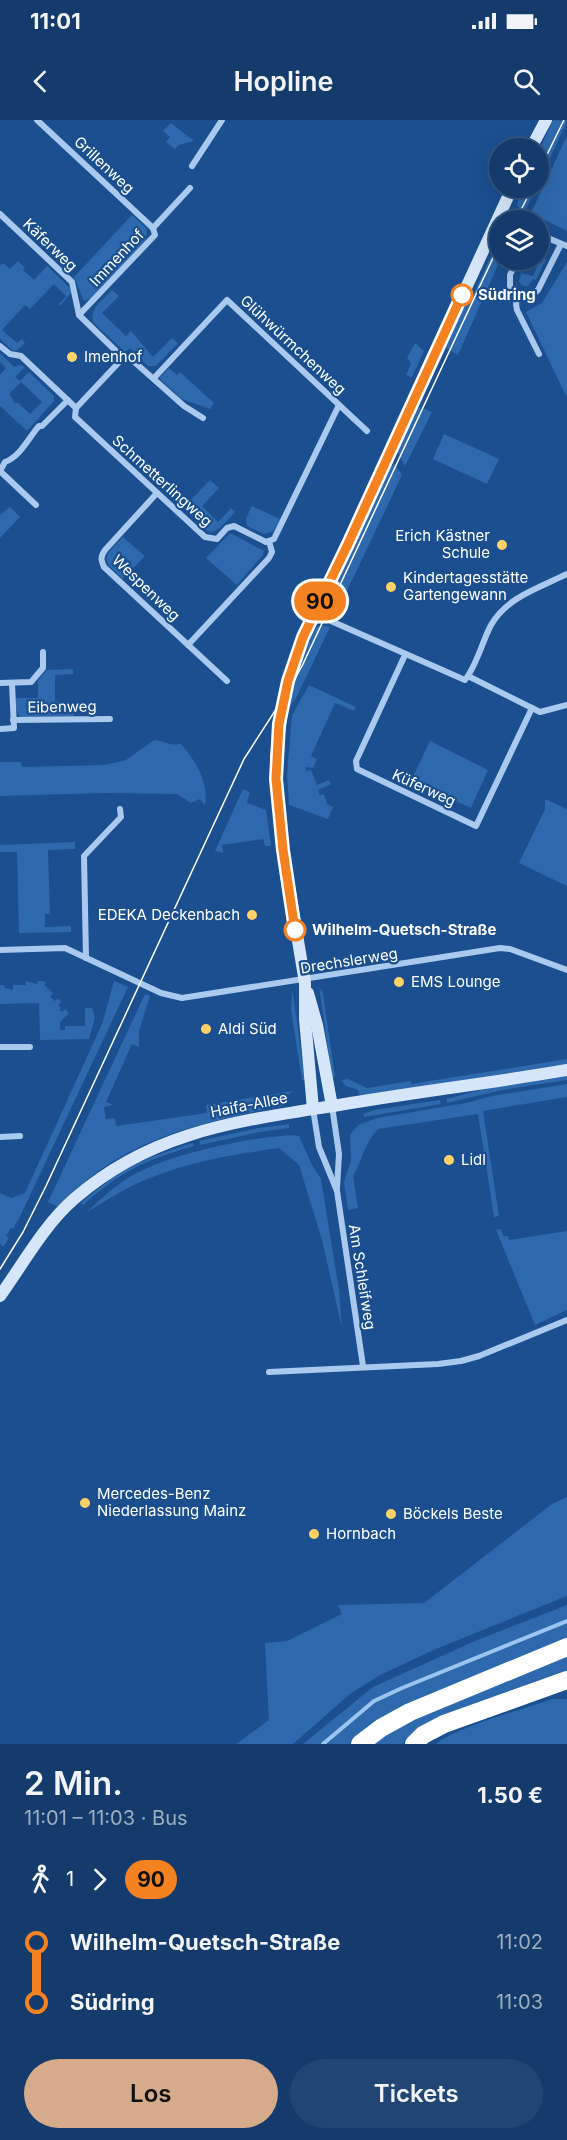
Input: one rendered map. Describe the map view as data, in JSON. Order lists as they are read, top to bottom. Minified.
{"streets":{"street":["Grillenweg","Käferweg","Immenhof","Glühwürmchenweg","Schmetterlingweg","Wespenweg","Eibenweg","Küferweg","Drechslerweg","Haifa-Allee","Am Schleifweg"]},"crossings":[["Grillenweg","Immenhof"],["Käferweg","Immenhof"],["Schmetterlingweg","Wespenweg"],["Haifa-Allee","Am Schleifweg"]],"places":["Südring","Imenhof","Erich Kästner Schule","Kindertagesstätte Gartengewann","EDEKA Deckenbach","Wilhelm-Quetsch-Straße","EMS Lounge","Aldi Süd","Lidl","Mercedes-Benz Niederlassung Mainz","Böckels Beste","Hornbach"],"lines":["bus line 90"],"page":{"status":"11:01","header":"Hopline","on_map":"90","heading":["2 Min.","11:01 – 11:03 · Bus","1.50 €"],"legs":["1","90"],"list":[{"name":"Wilhelm-Quetsch-Straße","value":"11:02"},{"name":"Südring","value":"11:03"}],"buttons":["Los","Tickets"]}}
